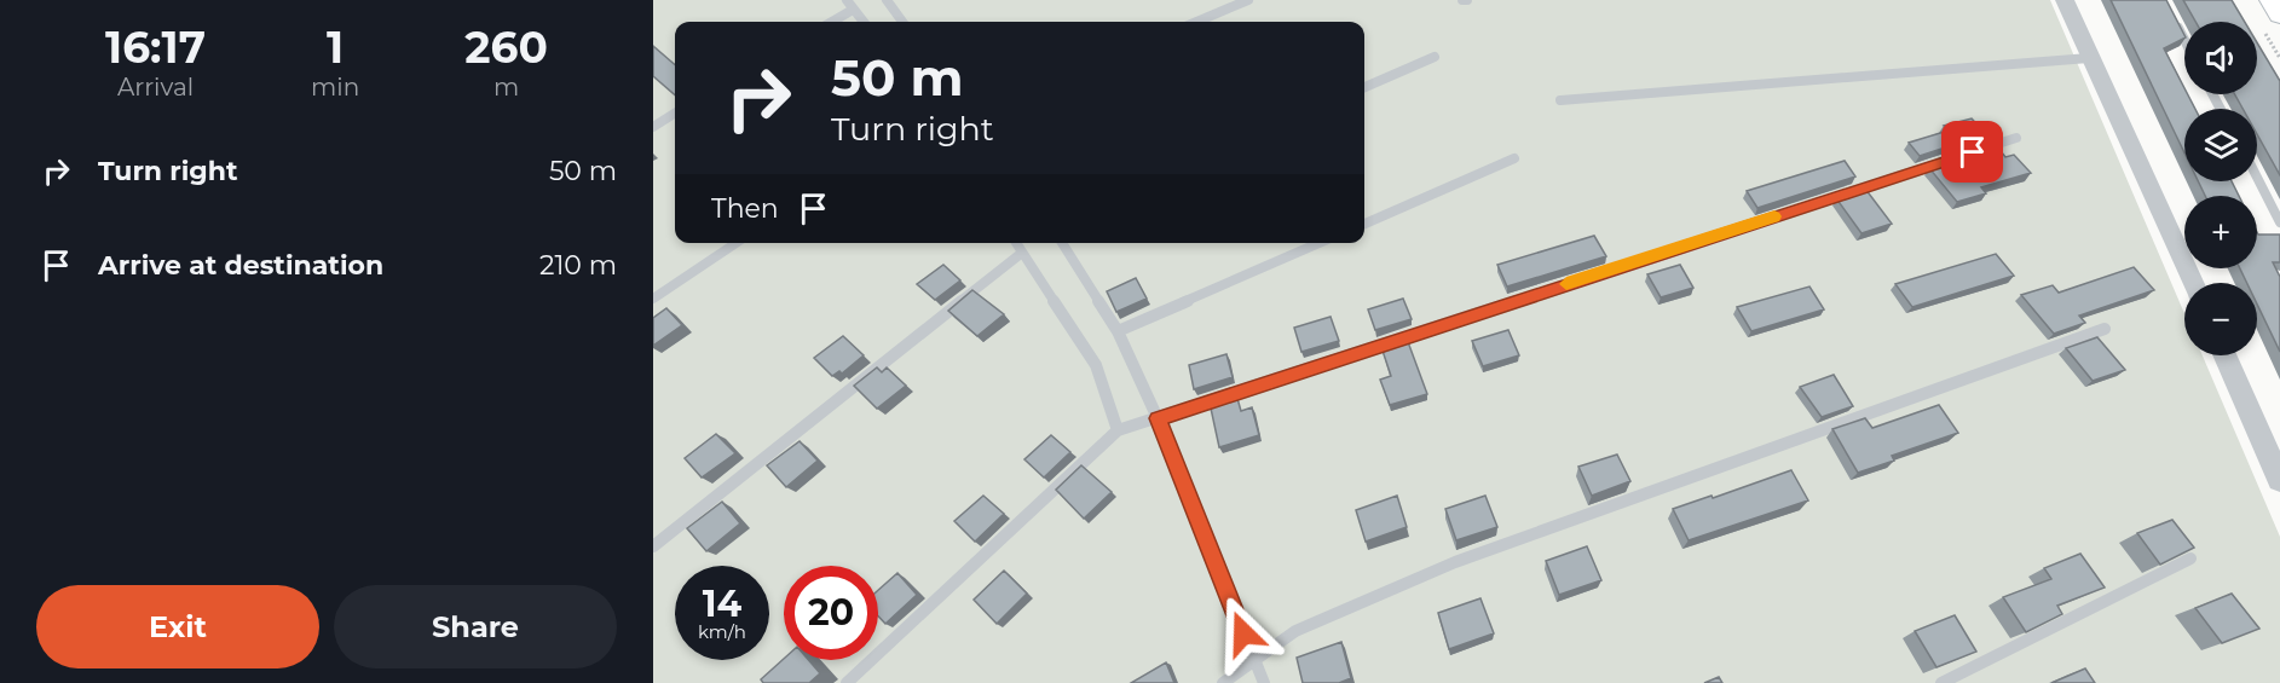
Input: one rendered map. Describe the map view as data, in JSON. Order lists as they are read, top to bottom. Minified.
{"page":{"eta":["16:17","Arrival","1","min","260","m"],"map_buttons":["+","−"],"turn":["50 m","Turn right"],"list":[{"name":"Turn right","value":"50 m"},{"name":"Arrive at destination","value":"210 m"}],"then":"Then","speed":"14 km/h","limit":"20","buttons":["Exit","Share"]}}
